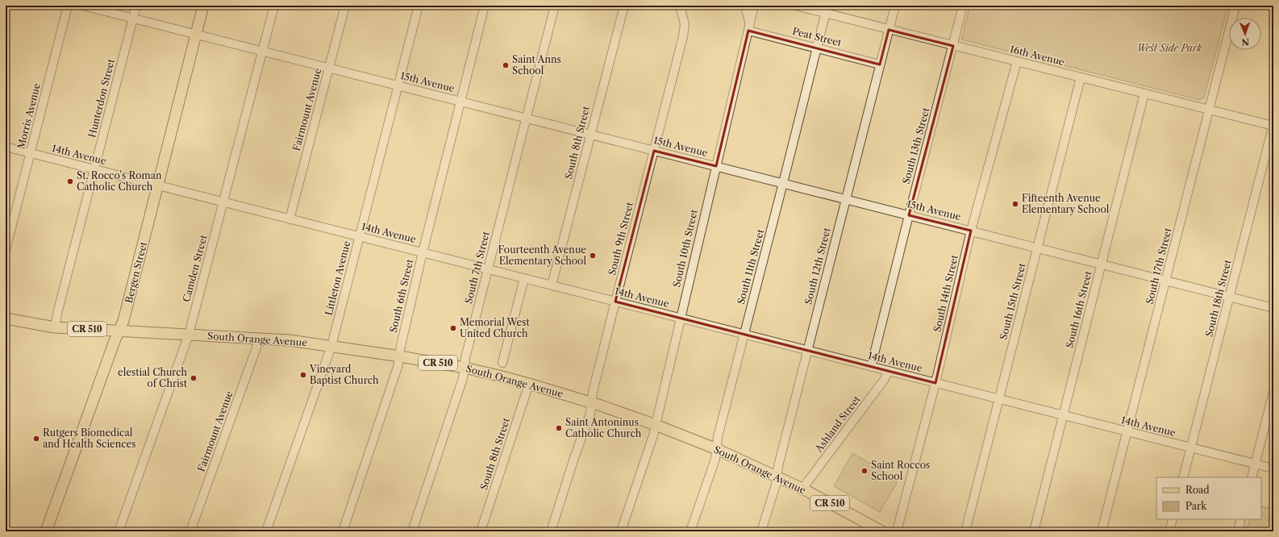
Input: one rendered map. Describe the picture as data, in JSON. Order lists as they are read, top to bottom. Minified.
{"streets":{"main road":["Bergen Street","CR 510","South Orange Avenue"],"street":["Peat Street","16th Avenue","15th Avenue","Hunterdon Street","Fairmount Avenue","Morris Avenue","South 8th Street","South 13th Street","14th Avenue","South 9th Street","South 10th Street","South 12th Street","South 17th Street","South 11th Street","South 7th Street","Camden Street","Littleton Avenue","South 14th Street","South 6th Street","South 18th Street","South 15th Street","South 16th Street","Ashland Street"]},"crossings":[["Peat Street","South 10th Street"],["Peat Street","South 12th Street"],["Peat Street","South 11th Street"],["16th Avenue","South 13th Street"],["16th Avenue","South 12th Street"],["16th Avenue","South 17th Street"],["16th Avenue","South 11th Street"],["16th Avenue","South 14th Street"],["16th Avenue","South 18th Street"],["16th Avenue","South 15th Street"],["16th Avenue","South 16th Street"],["15th Avenue","Hunterdon Street"],["15th Avenue","Fairmount Avenue"],["15th Avenue","South 8th Street"],["15th Avenue","South 13th Street"],["15th Avenue","South 9th Street"],["15th Avenue","South 10th Street"],["15th Avenue","South 12th Street"],["15th Avenue","South 17th Street"],["15th Avenue","South 11th Street"],["15th Avenue","South 7th Street"],["15th Avenue","Camden Street"],["15th Avenue","Bergen Street"],["15th Avenue","Littleton Avenue"],["15th Avenue","South 14th Street"],["15th Avenue","South 6th Street"],["15th Avenue","South 18th Street"],["15th Avenue","South 15th Street"],["15th Avenue","South 16th Street"],["Hunterdon Street","14th Avenue"],["Hunterdon Street","South Orange Avenue"],["Fairmount Avenue","14th Avenue"],["Fairmount Avenue","South Orange Avenue"],["Morris Avenue","14th Avenue"],["South 8th Street","14th Avenue"],["South 8th Street","South Orange Avenue"],["South 13th Street","14th Avenue"],["14th Avenue","South 9th Street"],["14th Avenue","South 10th Street"],["14th Avenue","South 12th Street"],["14th Avenue","South 17th Street"],["14th Avenue","South 11th Street"],["14th Avenue","South 7th Street"],["14th Avenue","Camden Street"],["14th Avenue","Bergen Street"],["14th Avenue","Littleton Avenue"],["14th Avenue","South 14th Street"],["14th Avenue","South 6th Street"],["14th Avenue","South 18th Street"],["14th Avenue","South 15th Street"],["14th Avenue","South 16th Street"],["14th Avenue","Ashland Street"],["South 9th Street","South Orange Avenue"],["South 10th Street","South Orange Avenue"],["South 12th Street","South Orange Avenue"],["South 11th Street","South Orange Avenue"],["South 7th Street","South Orange Avenue"],["Camden Street","South Orange Avenue"],["Bergen Street","South Orange Avenue"],["Littleton Avenue","South Orange Avenue"],["South 6th Street","South Orange Avenue"],["South Orange Avenue","Ashland Street"]],"parks":["West Side Park"],"places":["Saint Anns School","St. Rocco's Roman Catholic Church","Fifteenth Avenue Elementary School","Fourteenth Avenue Elementary School","Memorial West United Church","Vineyard Baptist Church","elestial Church of Christ","Saint Antoninus Catholic Church","Rutgers Biomedical and Health Sciences","Saint Roccos School"],"legend":["Road","Park"],"north":"bottom"}
